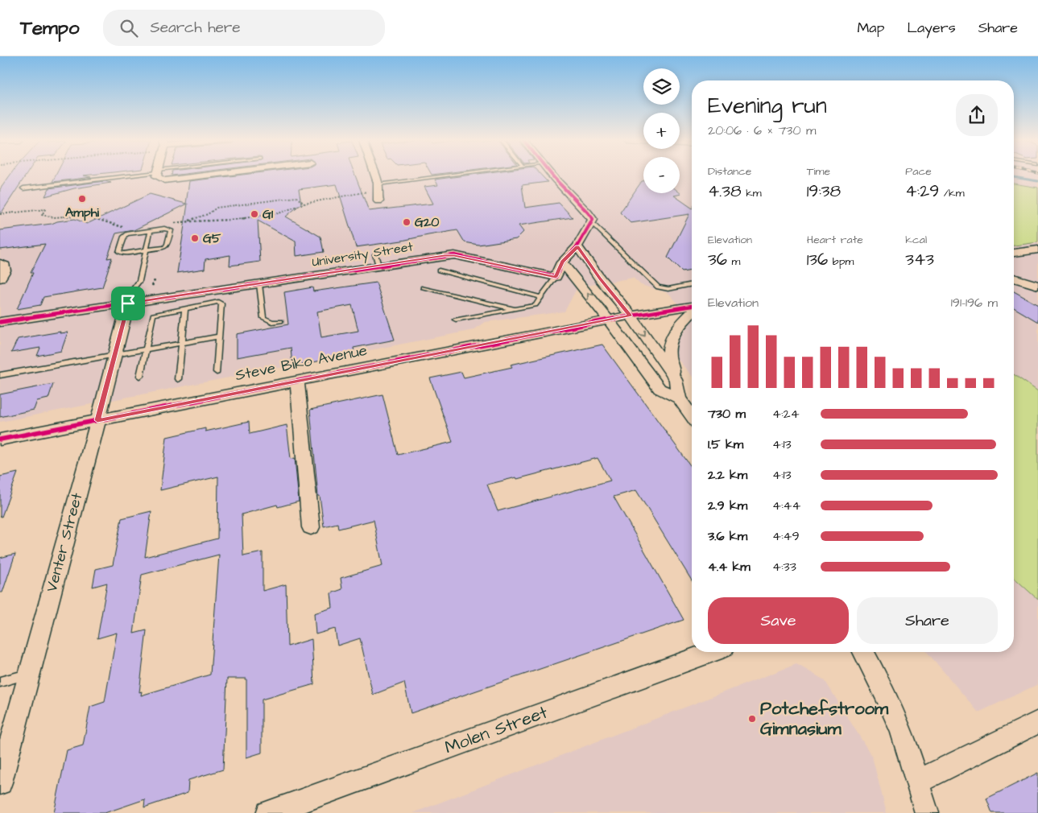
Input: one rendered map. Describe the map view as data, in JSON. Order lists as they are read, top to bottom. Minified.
{"streets":{"street":["University Street","Steve Biko Avenue","Venter Street","Molen Street"]},"crossings":[["University Street","Venter Street"],["Steve Biko Avenue","Venter Street"]],"places":["Amphi","G1","G20","G5","Potchefstroom Gimnasium"],"page":{"header":"Tempo","search":"Search here","nav":["Map","Layers","Share"],"map_buttons":["+","−"],"heading":["Evening run","20:06 · 6 × 730 m"],"stats":[["Distance","4.38 km"],["Time","19:38"],["Pace","4:29 /km"],["Elevation","36 m"],["Heart rate","136 bpm"],["kcal","343"]],"chart":["Elevation","191–196 m"],"list":[{"name":"730 m","note":"4:24"},{"name":"1.5 km","note":"4:13"},{"name":"2.2 km","note":"4:13"},{"name":"2.9 km","note":"4:44"},{"name":"3.6 km","note":"4:49"},{"name":"4.4 km","note":"4:33"}],"buttons":["Save","Share"]}}
